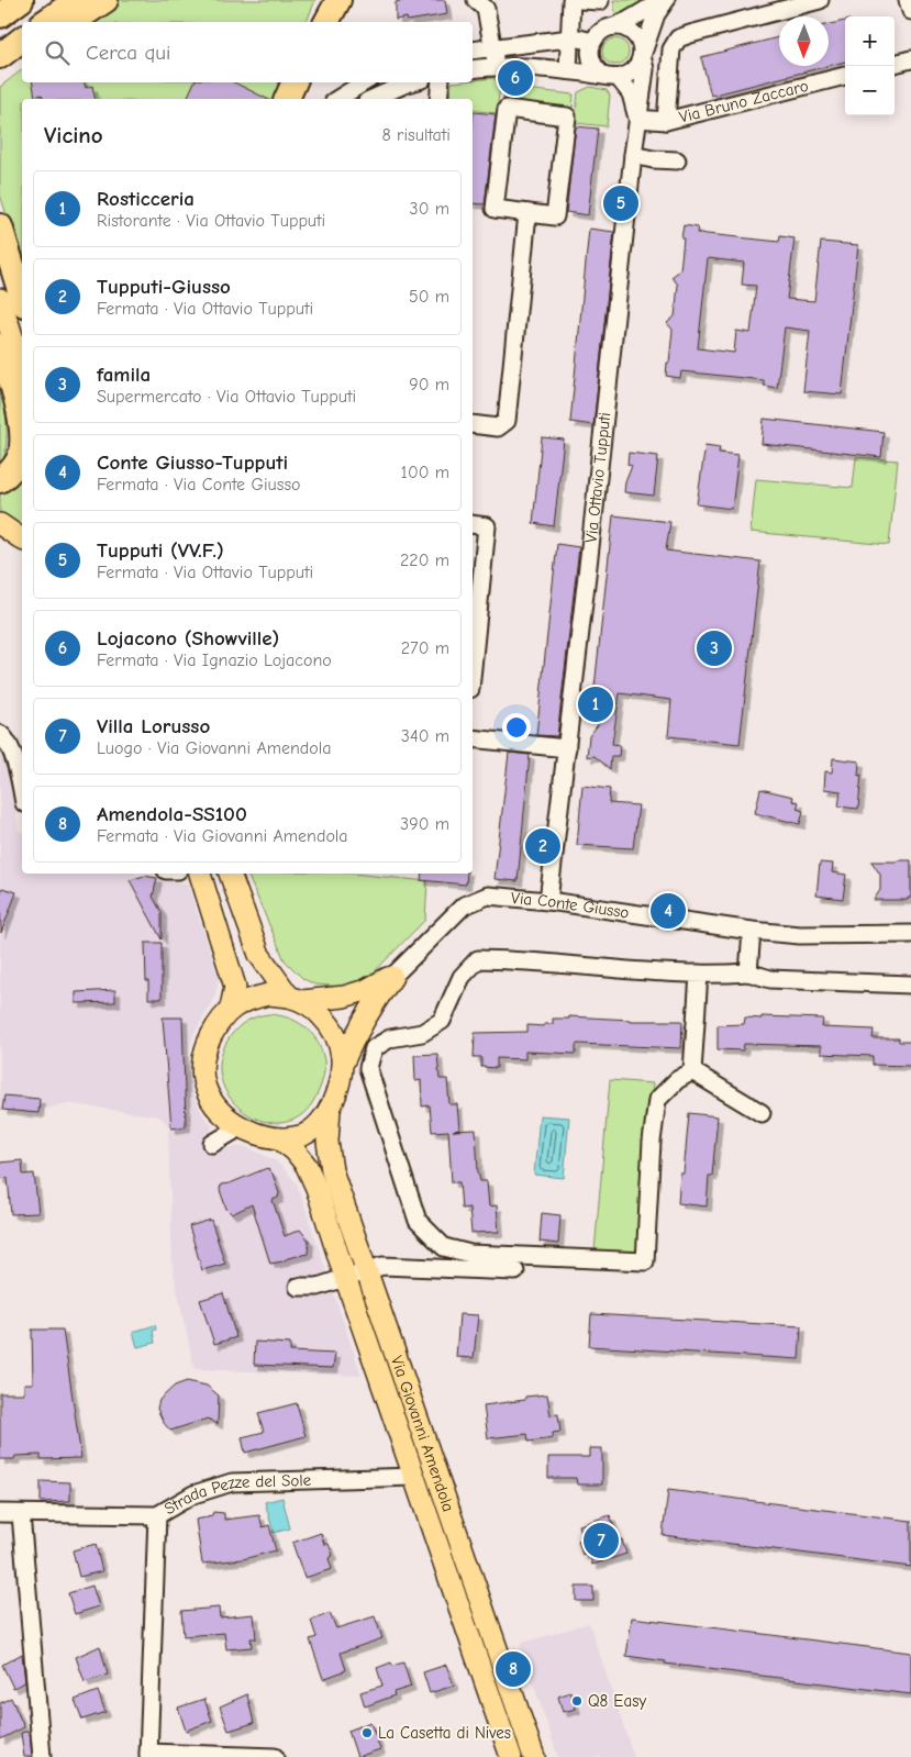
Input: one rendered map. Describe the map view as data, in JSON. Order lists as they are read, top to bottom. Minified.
{"streets":{"main road":["Via Giovanni Amendola"],"street":["Via Bruno Zaccaro","Via Ottavio Tupputi","Via Conte Giusso","Strada Pezze del Sole"]},"crossings":[["Via Bruno Zaccaro","Via Ottavio Tupputi"],["Via Ottavio Tupputi","Via Conte Giusso"],["Via Giovanni Amendola","Strada Pezze del Sole"]],"places":["Q8 Easy","La Casetta di Nives"],"north":"bottom","page":{"map_buttons":["+","−"],"search":"Cerca qui","pins":["6","5","3","1","2","4","7","8"],"heading":["Vicino","8 risultati"],"list":[{"mark":"1","name":"Rosticceria","note":"Ristorante · Via Ottavio Tupputi","value":"30 m"},{"mark":"2","name":"Tupputi-Giusso","note":"Fermata · Via Ottavio Tupputi","value":"50 m"},{"mark":"3","name":"famila","note":"Supermercato · Via Ottavio Tupputi","value":"90 m"},{"mark":"4","name":"Conte Giusso-Tupputi","note":"Fermata · Via Conte Giusso","value":"100 m"},{"mark":"5","name":"Tupputi (VV.F.)","note":"Fermata · Via Ottavio Tupputi","value":"220 m"},{"mark":"6","name":"Lojacono (Showville)","note":"Fermata · Via Ignazio Lojacono","value":"270 m"},{"mark":"7","name":"Villa Lorusso","note":"Luogo · Via Giovanni Amendola","value":"340 m"},{"mark":"8","name":"Amendola-SS100","note":"Fermata · Via Giovanni Amendola","value":"390 m"}]}}
